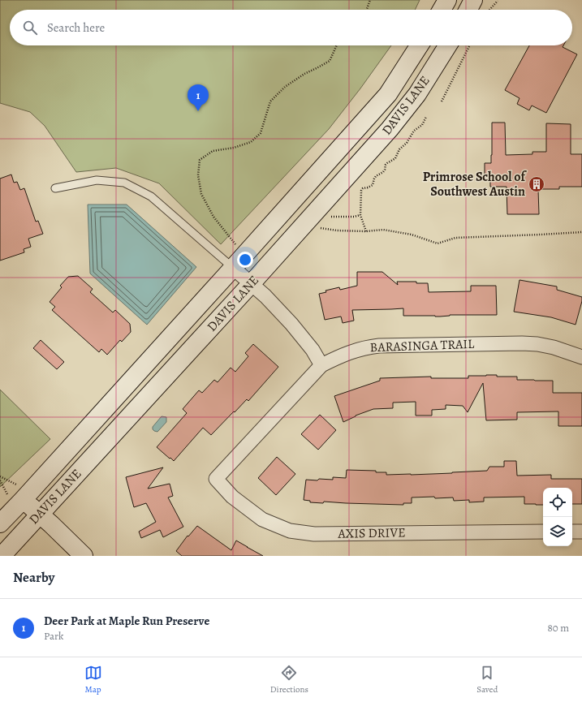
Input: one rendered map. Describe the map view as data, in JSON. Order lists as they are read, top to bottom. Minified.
{"streets":{"main road":["DAVIS LANE"],"street":["BARASINGA TRAIL","AXIS DRIVE"]},"crossings":[["BARASINGA TRAIL","AXIS DRIVE"]],"places":{"building":["Primrose School of Southwest Austin"]},"page":{"search":"Search here","pins":"1","heading":"Nearby","list":[{"mark":"1","name":"Deer Park at Maple Run Preserve","note":"Park","value":"80 m"}],"nav":["Map","Directions","Saved"]}}
